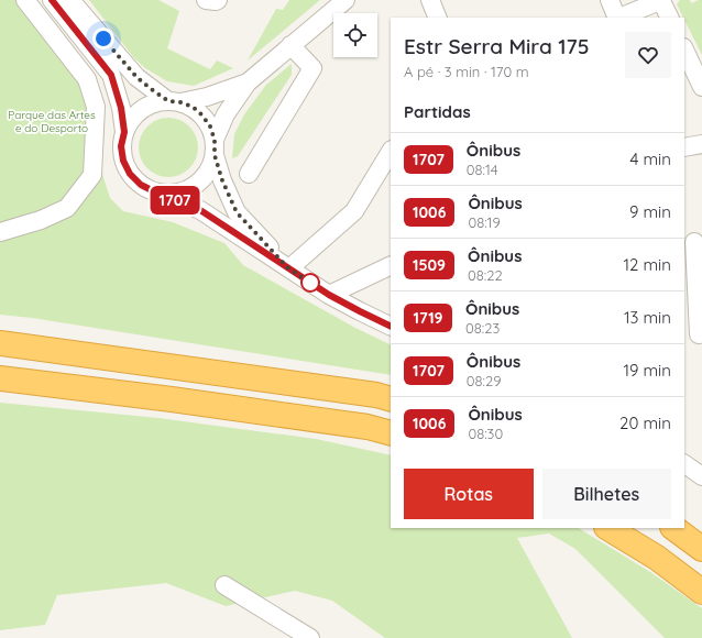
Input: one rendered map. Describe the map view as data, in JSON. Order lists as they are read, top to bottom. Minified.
{"parks":["Parque das Artes e do Desporto"],"lines":["bus line 1707"],"page":{"on_map":"1707","heading":[["Estr Serra Mira 175","A pé · 3 min · 170 m"],"Partidas"],"list":[{"mark":"1707","name":"Ônibus","note":"08:14","value":"4 min"},{"mark":"1006","name":"Ônibus","note":"08:19","value":"9 min"},{"mark":"1509","name":"Ônibus","note":"08:22","value":"12 min"},{"mark":"1719","name":"Ônibus","note":"08:23","value":"13 min"},{"mark":"1707","name":"Ônibus","note":"08:29","value":"19 min"},{"mark":"1006","name":"Ônibus","note":"08:30","value":"20 min"}],"buttons":["Rotas","Bilhetes"]}}
